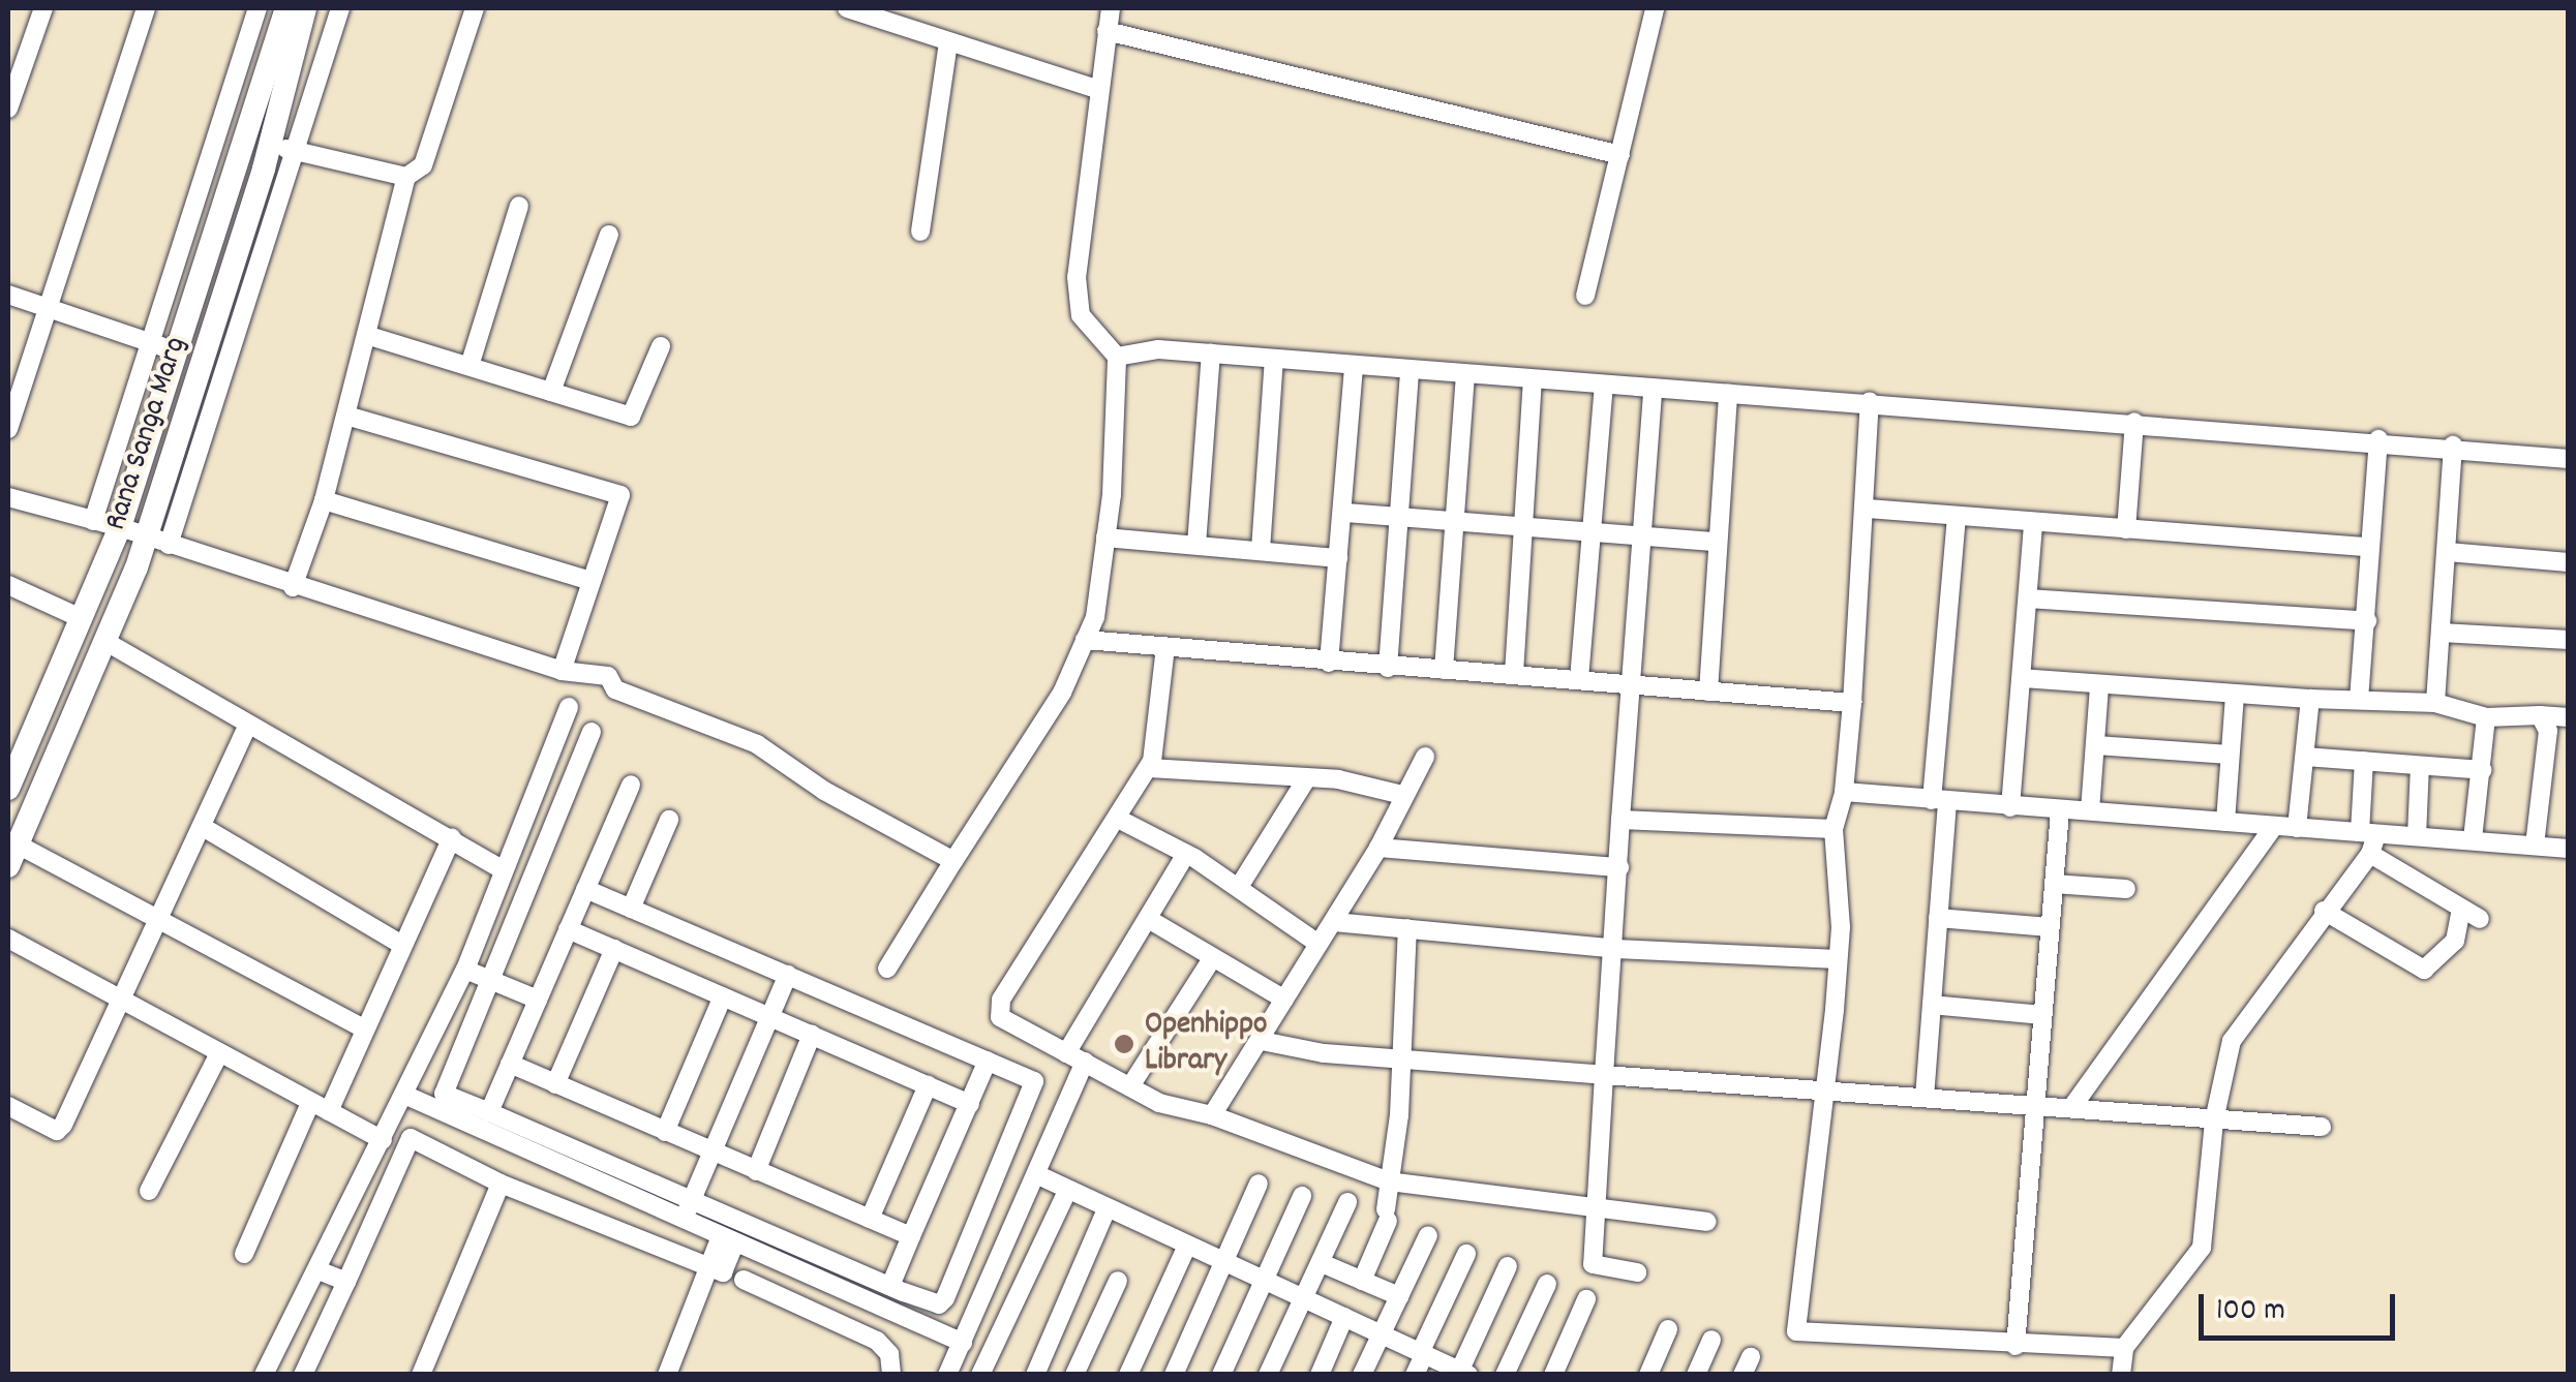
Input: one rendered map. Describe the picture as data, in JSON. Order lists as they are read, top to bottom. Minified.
{"streets":{"main road":["Rana Sanga Marg"]},"places":["Openhippo Library"],"scale_bar":"100 m"}
